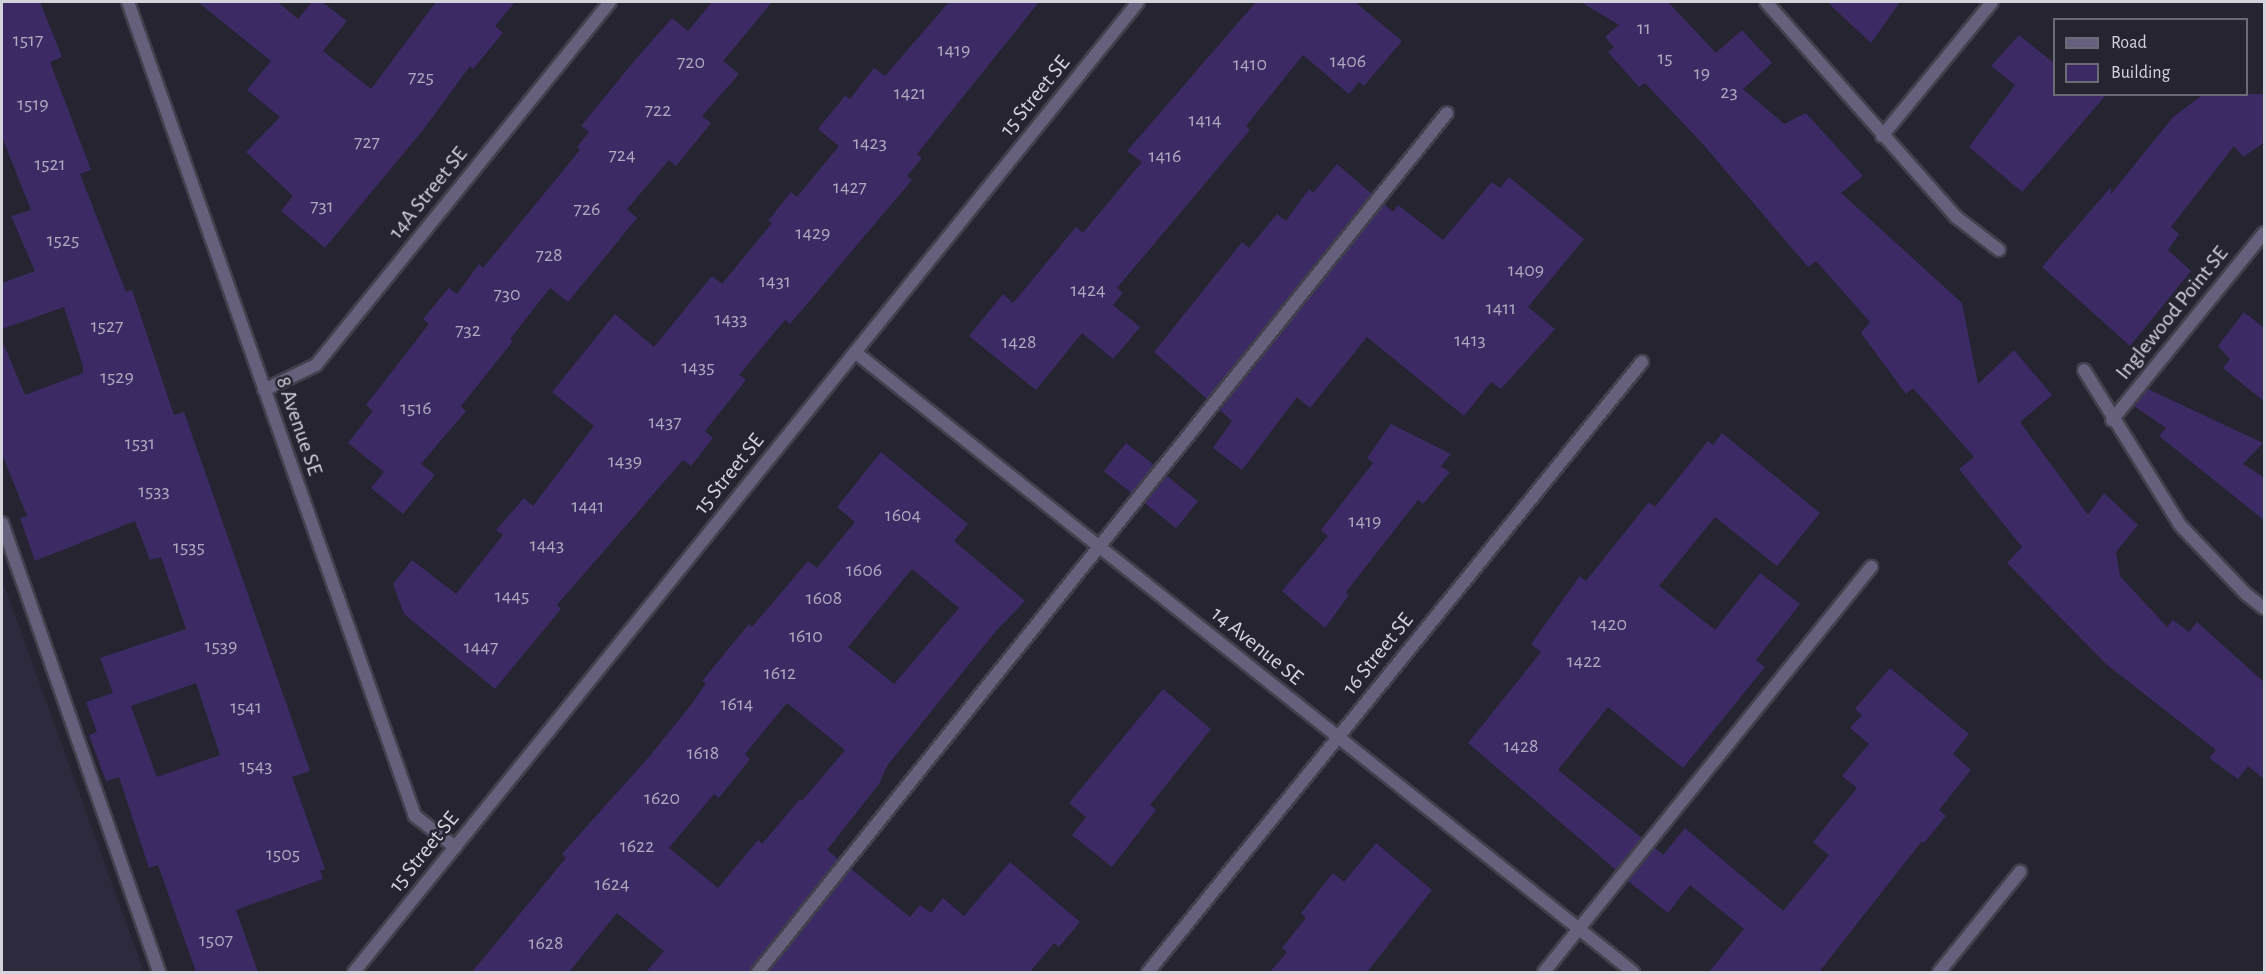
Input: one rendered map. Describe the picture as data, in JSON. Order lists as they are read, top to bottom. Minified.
{"streets":{"street":["15 Street SE","14A Street SE","Inglewood Point SE","8 Avenue SE","14 Avenue SE","16 Street SE"]},"crossings":[["15 Street SE","8 Avenue SE"],["15 Street SE","14 Avenue SE"],["14A Street SE","8 Avenue SE"],["14 Avenue SE","16 Street SE"]],"house_numbers":["11","1517","1419","15","1406","720","1410","19","725","23","1421","1519","722","1414","727","1423","724","1416","1521","1427","731","726","1429","1525","728","1409","1431","1424","730","1411","1433","1527","732","1413","1428","1435","1529","1516","1437","1531","1439","1533","1441","1604","1419","1443","1535","1606","1445","1608","1420","1610","1539","1447","1422","1612","1614","1541","1428","1618","1543","1620","1622","1505","1624","1507","1628"],"legend":["Road","Building"]}
